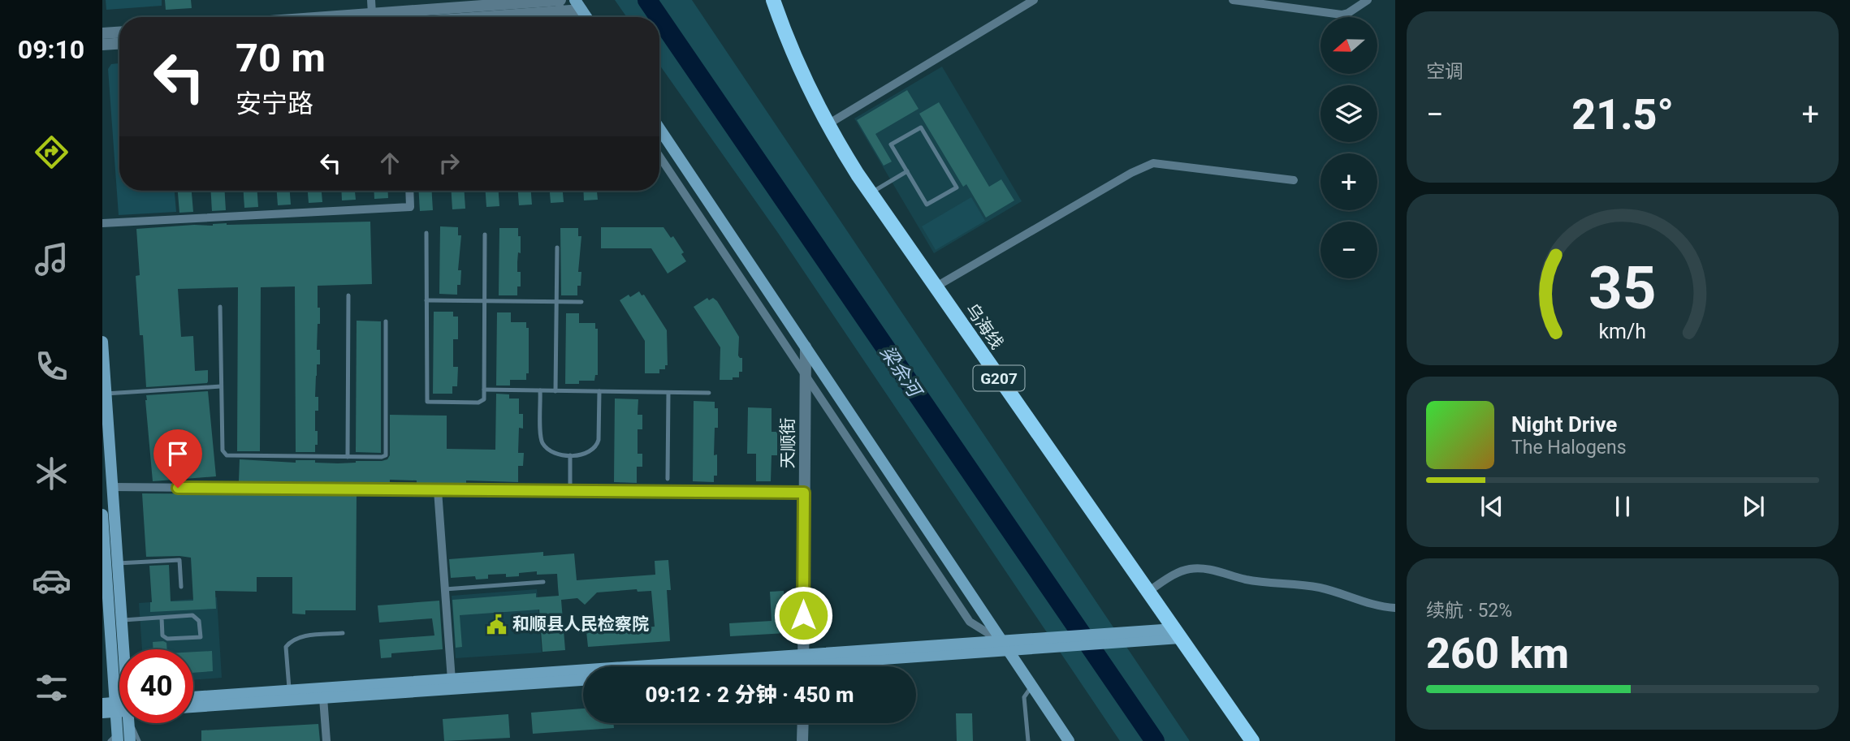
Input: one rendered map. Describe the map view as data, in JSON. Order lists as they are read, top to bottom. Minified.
{"streets":{"highway":["乌海线","G207"],"street":["天顺街"]},"water":["梁余河"],"places":{"public building":["和顺县人民检察院"]},"north":"left","page":{"tabs":"09:10","tile":["空调",["续航 · 52%","260 km"]],"map_buttons":["+","−"],"turn":["70 m","安宁路"],"heat":["−","21.5°","+"],"song":["Night Drive","The Halogens"],"limit":"40","trip":"09:12 · 2 分钟 · 450 m","gauge":["35","km/h"]}}
